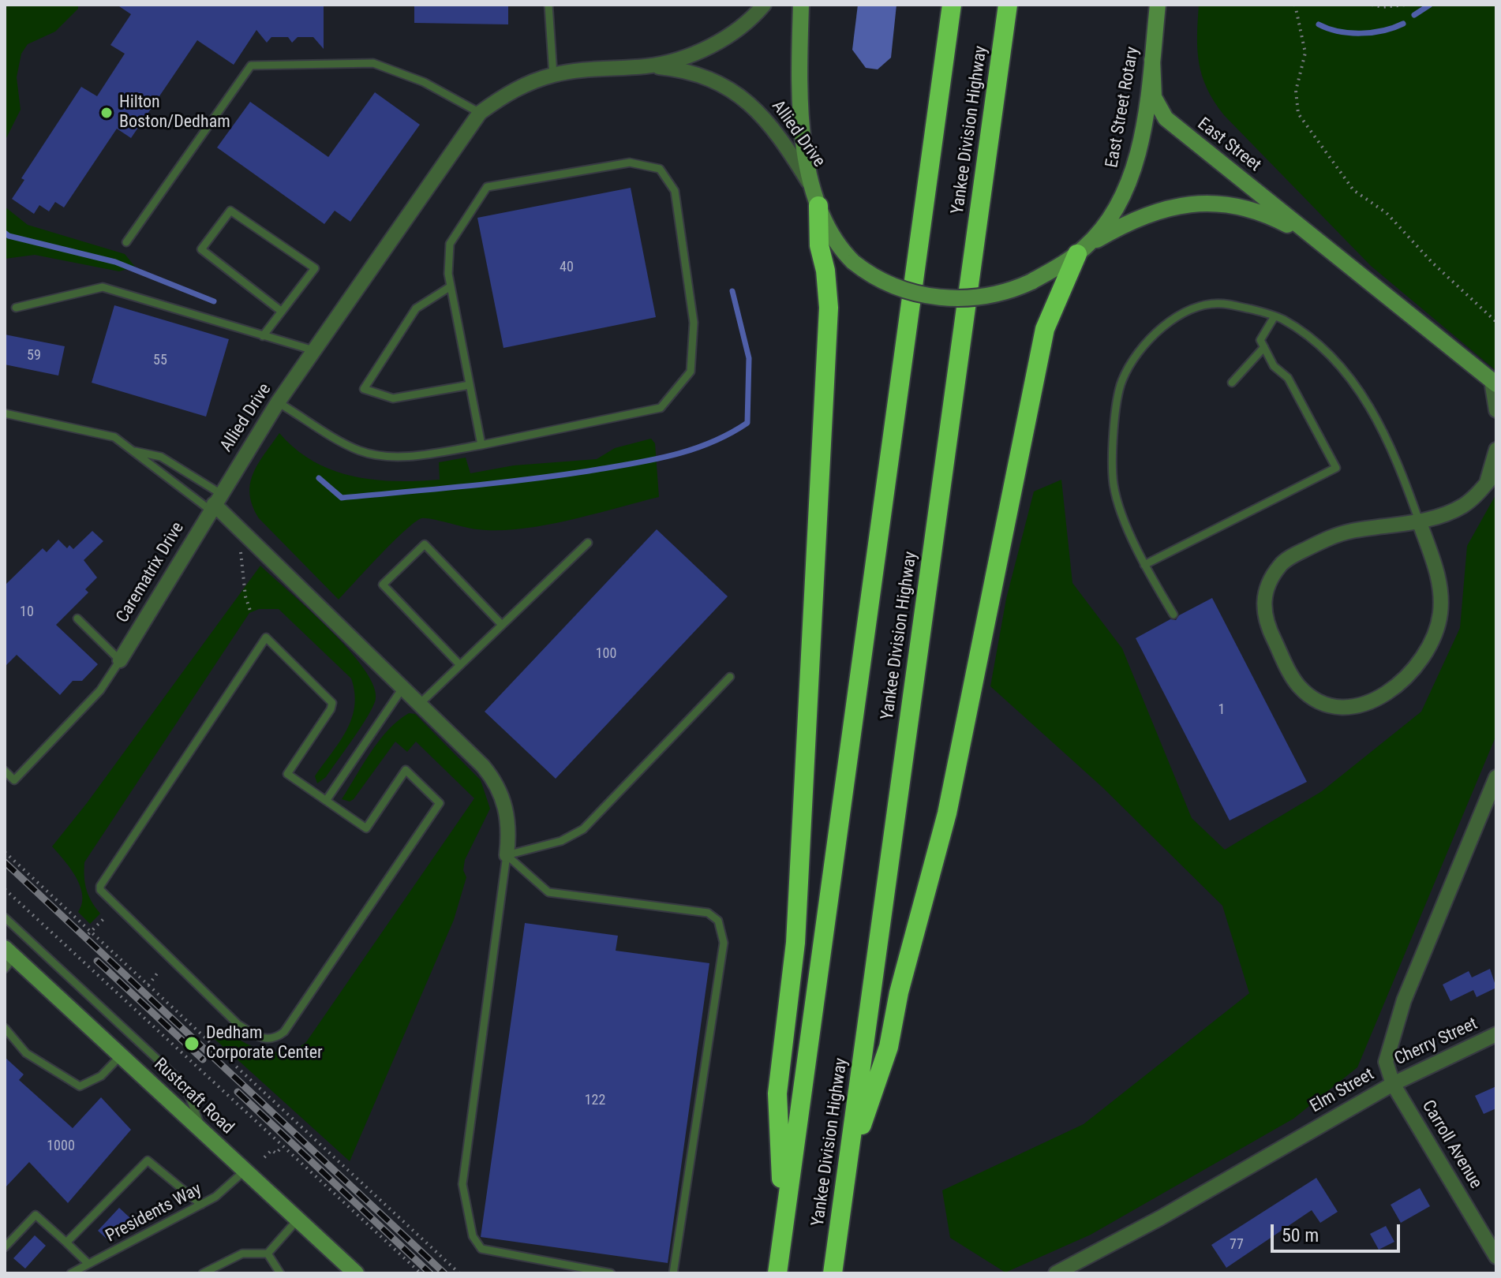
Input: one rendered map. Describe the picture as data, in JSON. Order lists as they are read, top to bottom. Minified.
{"streets":{"highway":["Yankee Division Highway"],"main road":["East Street Rotary","East Street","Rustcraft Road"],"street":["Allied Drive","Carematrix Drive","Cherry Street","Elm Street","Carroll Avenue"],"lane":["Presidents Way"]},"crossings":[["East Street Rotary","Allied Drive"],["East Street Rotary","East Street"],["Allied Drive","Carematrix Drive"],["Cherry Street","Elm Street"],["Cherry Street","Carroll Avenue"],["Elm Street","Carroll Avenue"],["Rustcraft Road","Presidents Way"]],"places":["Hilton Boston/Dedham","Dedham Corporate Center"],"house_numbers":["40","59","55","10","100","1","122","1000","77"],"scale_bar":"50 m"}
